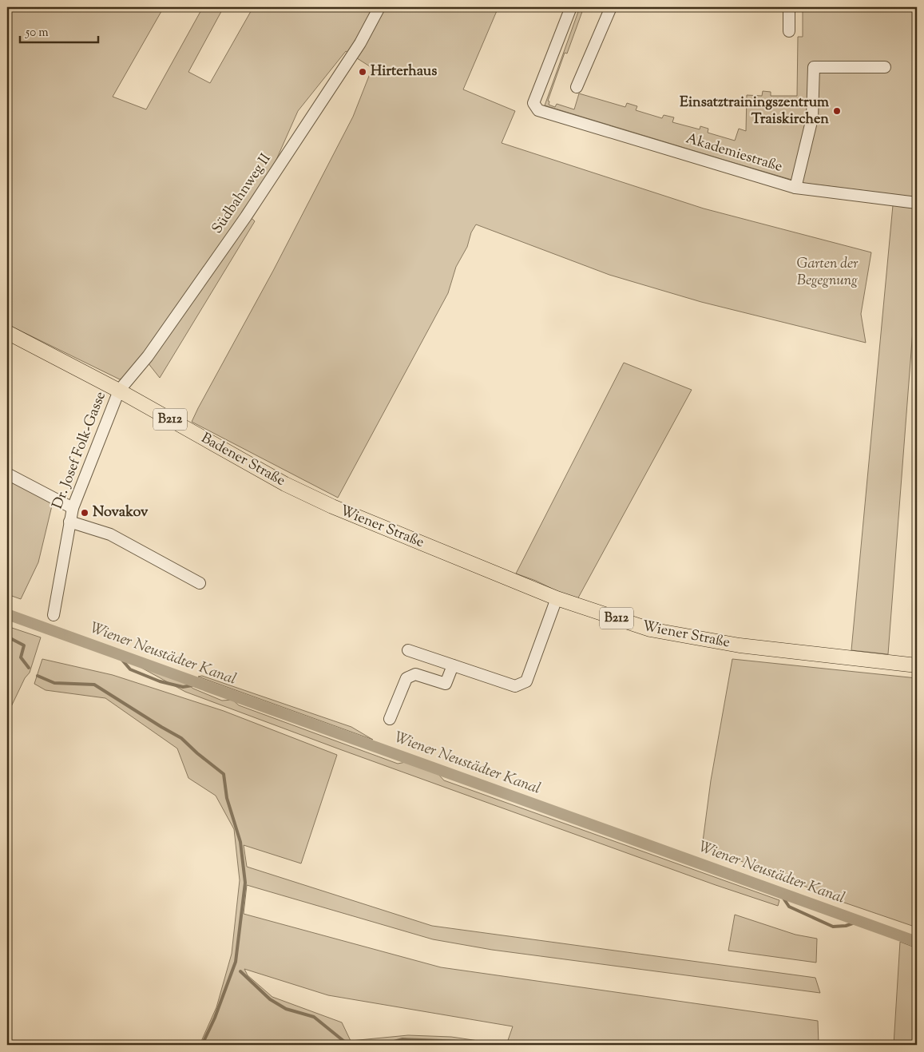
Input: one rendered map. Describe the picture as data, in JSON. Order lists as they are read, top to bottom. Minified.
{"streets":{"main road":["B212","Badener Straße","Wiener Straße"],"street":["Akademiestraße","Südbahnweg II","Dr. Josef Folk-Gasse"]},"crossings":[["Südbahnweg II","Dr. Josef Folk-Gasse"],["Südbahnweg II","Badener Straße"],["Dr. Josef Folk-Gasse","Badener Straße"],["Badener Straße","Wiener Straße"]],"water":["Wiener Neustädter Kanal"],"parks":["Garten der Begegnung"],"places":["Hirterhaus","Einsatztrainingszentrum Traiskirchen","Novakov"],"scale_bar":"50 m"}
